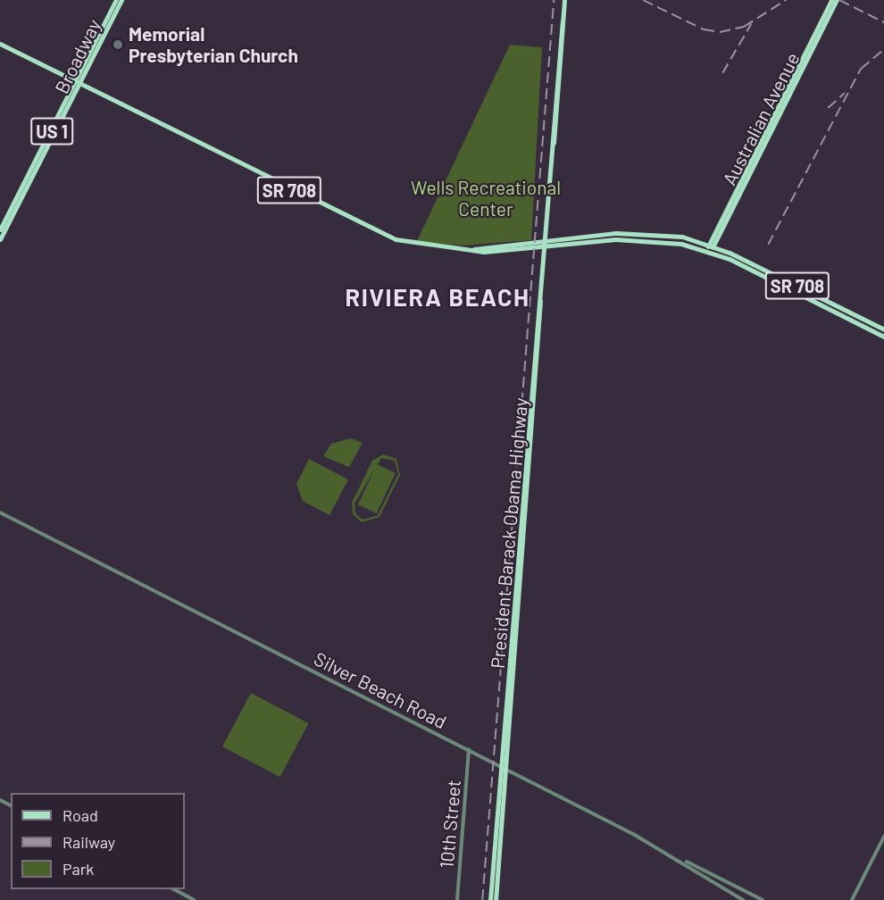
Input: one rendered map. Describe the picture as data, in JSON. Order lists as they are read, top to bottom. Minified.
{"streets":{"main road":["Broadway","Australian Avenue","US 1","SR 708","President Barack Obama Highway"],"street":["Silver Beach Road","10th Street"]},"crossings":[["Broadway","SR 708"],["Australian Avenue","SR 708"],["SR 708","President Barack Obama Highway"],["President Barack Obama Highway","Silver Beach Road"],["Silver Beach Road","10th Street"]],"districts":["RIVIERA BEACH"],"parks":["Wells Recreational Center"],"places":["Memorial Presbyterian Church"],"legend":["Road","Railway","Park"]}
